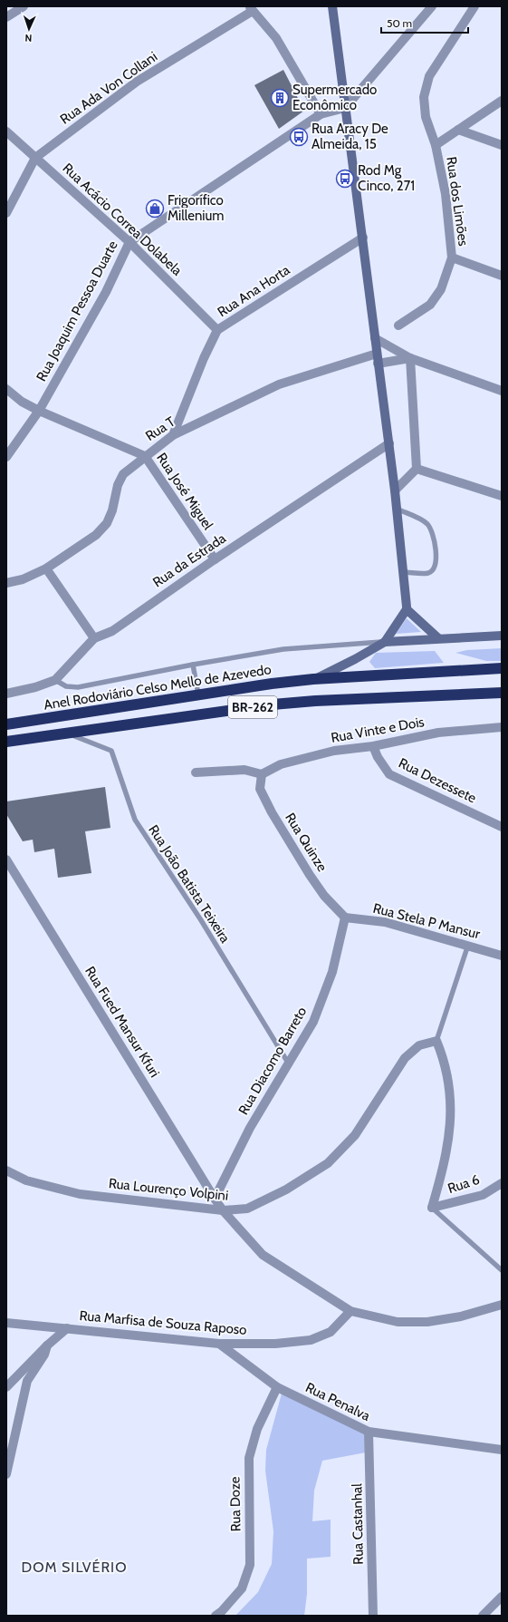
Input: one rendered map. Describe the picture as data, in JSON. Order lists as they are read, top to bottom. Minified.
{"streets":{"highway":["Anel Rodoviário Celso Mello de Azevedo","BR-262"],"street":["Rua Ada Von Collani","Rua dos Limões","Rua Acácio Correa Dolabela","Rua Ana Horta","Rua Joaquim Pessoa Duarte","Rua T","Rua José Miguel","Rua da Estrada","Rua Vinte e Dois","Rua Dezessete","Rua Quinze","Rua Stela P Mansur","Rua Fued Mansur Kfuri","Rua Diacomo Barreto","Rua 6","Rua Lourenço Volpini","Rua Marfisa de Souza Raposo","Rua Penalva","Rua Doze","Rua Castanhal"],"lane":["Rua João Batista Teixeira"]},"crossings":[["Rua Ada Von Collani","Rua Acácio Correa Dolabela"],["Rua Acácio Correa Dolabela","Rua Ana Horta"],["Rua Acácio Correa Dolabela","Rua Joaquim Pessoa Duarte"],["Rua Ana Horta","Rua T"],["Rua T","Rua José Miguel"],["Rua José Miguel","Rua da Estrada"],["BR-262","Rua João Batista Teixeira"],["Rua Vinte e Dois","Rua Dezessete"],["Rua Vinte e Dois","Rua Quinze"],["Rua Quinze","Rua Stela P Mansur"],["Rua Quinze","Rua Diacomo Barreto"],["Rua João Batista Teixeira","Rua Diacomo Barreto"],["Rua Stela P Mansur","Rua Diacomo Barreto"],["Rua Fued Mansur Kfuri","Rua Diacomo Barreto"],["Rua Marfisa de Souza Raposo","Rua Penalva"],["Rua Penalva","Rua Doze"],["Rua Penalva","Rua Castanhal"]],"districts":["DOM SILVÉRIO"],"places":{"building":["Supermercado Econômico"],"bus stop":["Rua Aracy De Almeida, 15","Rod Mg Cinco, 271"],"shop":["Frigorífico Millenium"]},"scale_bar":"50 m","north":"bottom"}
